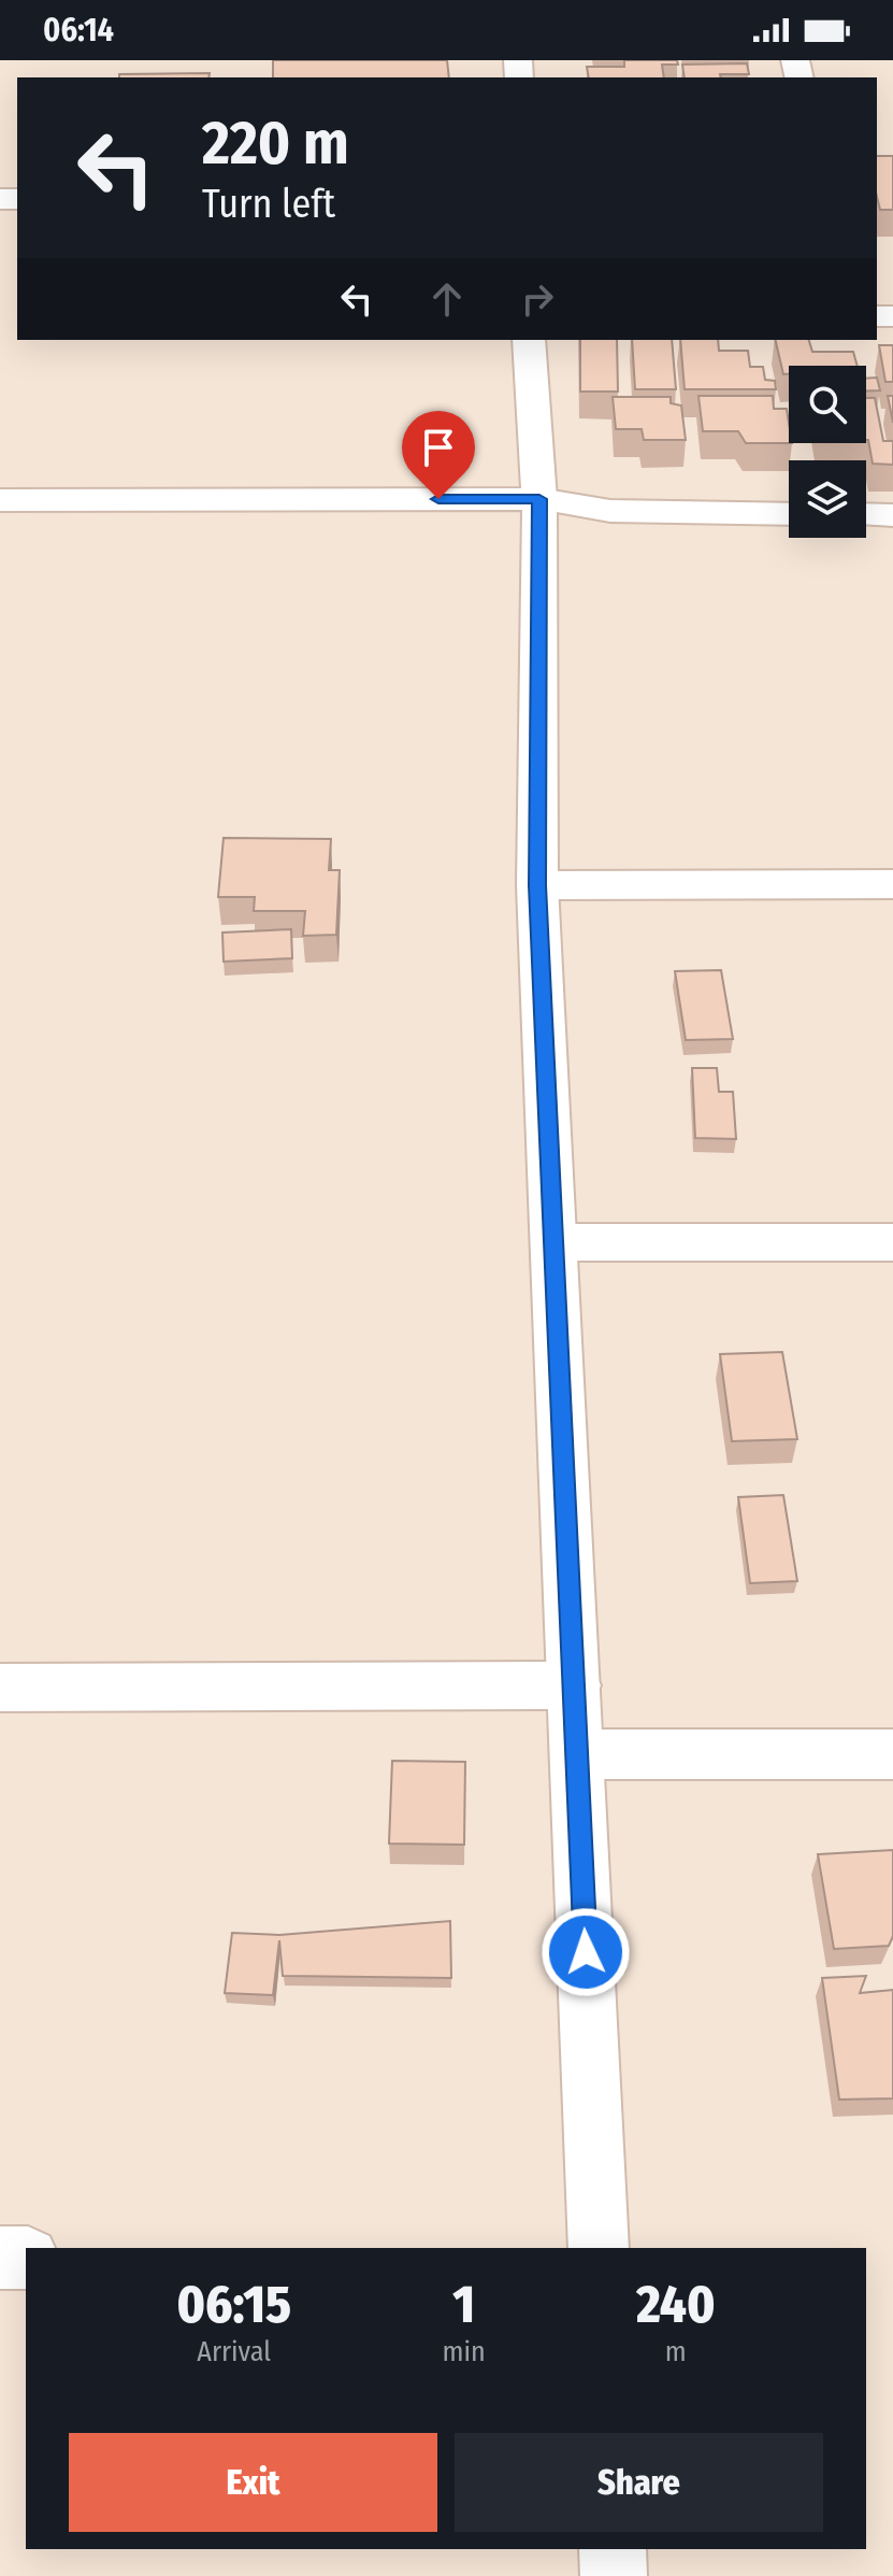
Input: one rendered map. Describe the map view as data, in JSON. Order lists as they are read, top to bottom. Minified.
{"page":{"status":"06:14","turn":["220 m","Turn left"],"eta":["06:15","Arrival","1","min","240","m"],"buttons":["Exit","Share"]}}
